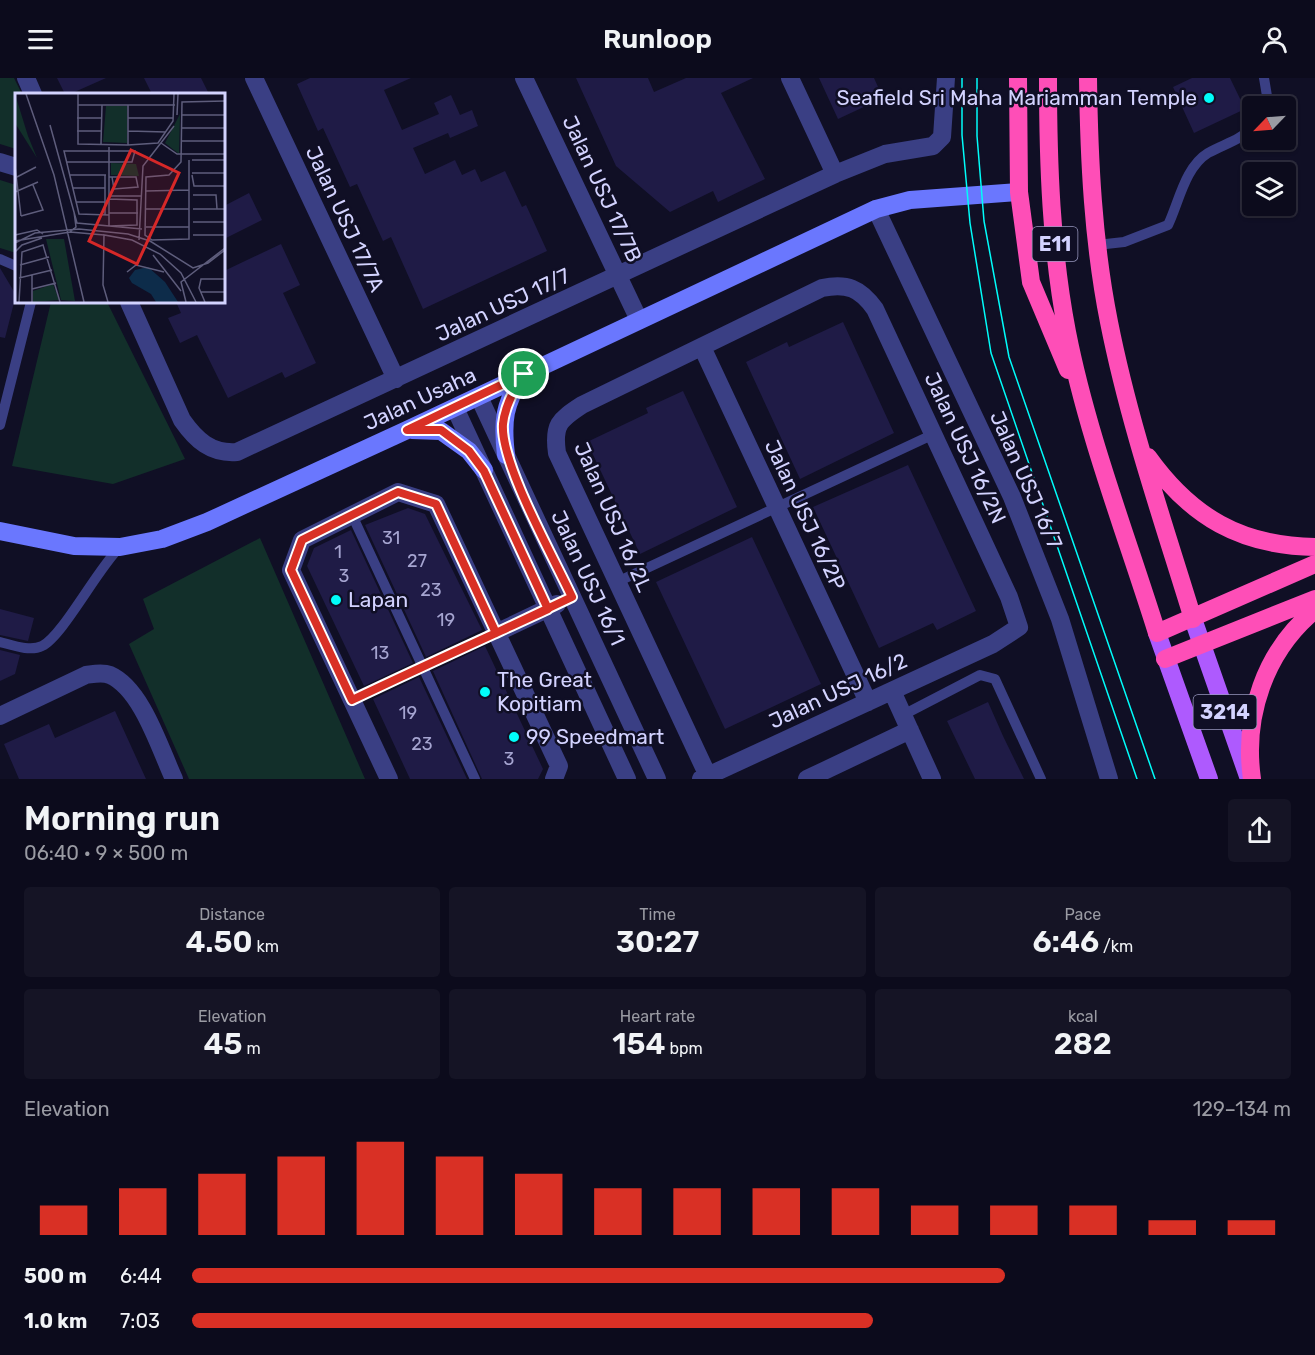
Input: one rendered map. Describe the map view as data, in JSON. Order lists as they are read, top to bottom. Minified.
{"streets":{"highway":["E11"],"main road":["3214"],"street":["Jalan USJ 17/7B","Jalan USJ 17/7A","Jalan USJ 17/7","Jalan Usaha","Jalan USJ 16/2N","Jalan USJ 16/7","Jalan USJ 16/2P","Jalan USJ 16/2L","Jalan USJ 16/1","Jalan USJ 16/2"]},"crossings":[["Jalan USJ 17/7B","Jalan USJ 17/7"],["Jalan USJ 17/7B","Jalan Usaha"],["Jalan USJ 17/7A","Jalan USJ 17/7"],["E11","3214"],["Jalan Usaha","Jalan USJ 16/7"],["Jalan Usaha","Jalan USJ 16/1"],["Jalan USJ 16/2N","Jalan USJ 16/2L"],["Jalan USJ 16/2N","Jalan USJ 16/2"],["Jalan USJ 16/2P","Jalan USJ 16/2L"],["Jalan USJ 16/2P","Jalan USJ 16/2"],["Jalan USJ 16/2L","Jalan USJ 16/2"]],"places":["Seafield Sri Maha Mariamman Temple","Lapan","The Great Kopitiam","99 Speedmart"],"house_numbers":["31","1","27","3","23","19","13","19","23","3"],"north":"bottom left","page":{"header":"Runloop","heading":["Morning run","06:40 · 9 × 500 m"],"stats":[["Distance","4.50 km"],["Time","30:27"],["Pace","6:46 /km"],["Elevation","45 m"],["Heart rate","154 bpm"],["kcal","282"]],"chart":["Elevation","129–134 m"],"list":[{"name":"500 m","note":"6:44"},{"name":"1.0 km","note":"7:03"}]}}
